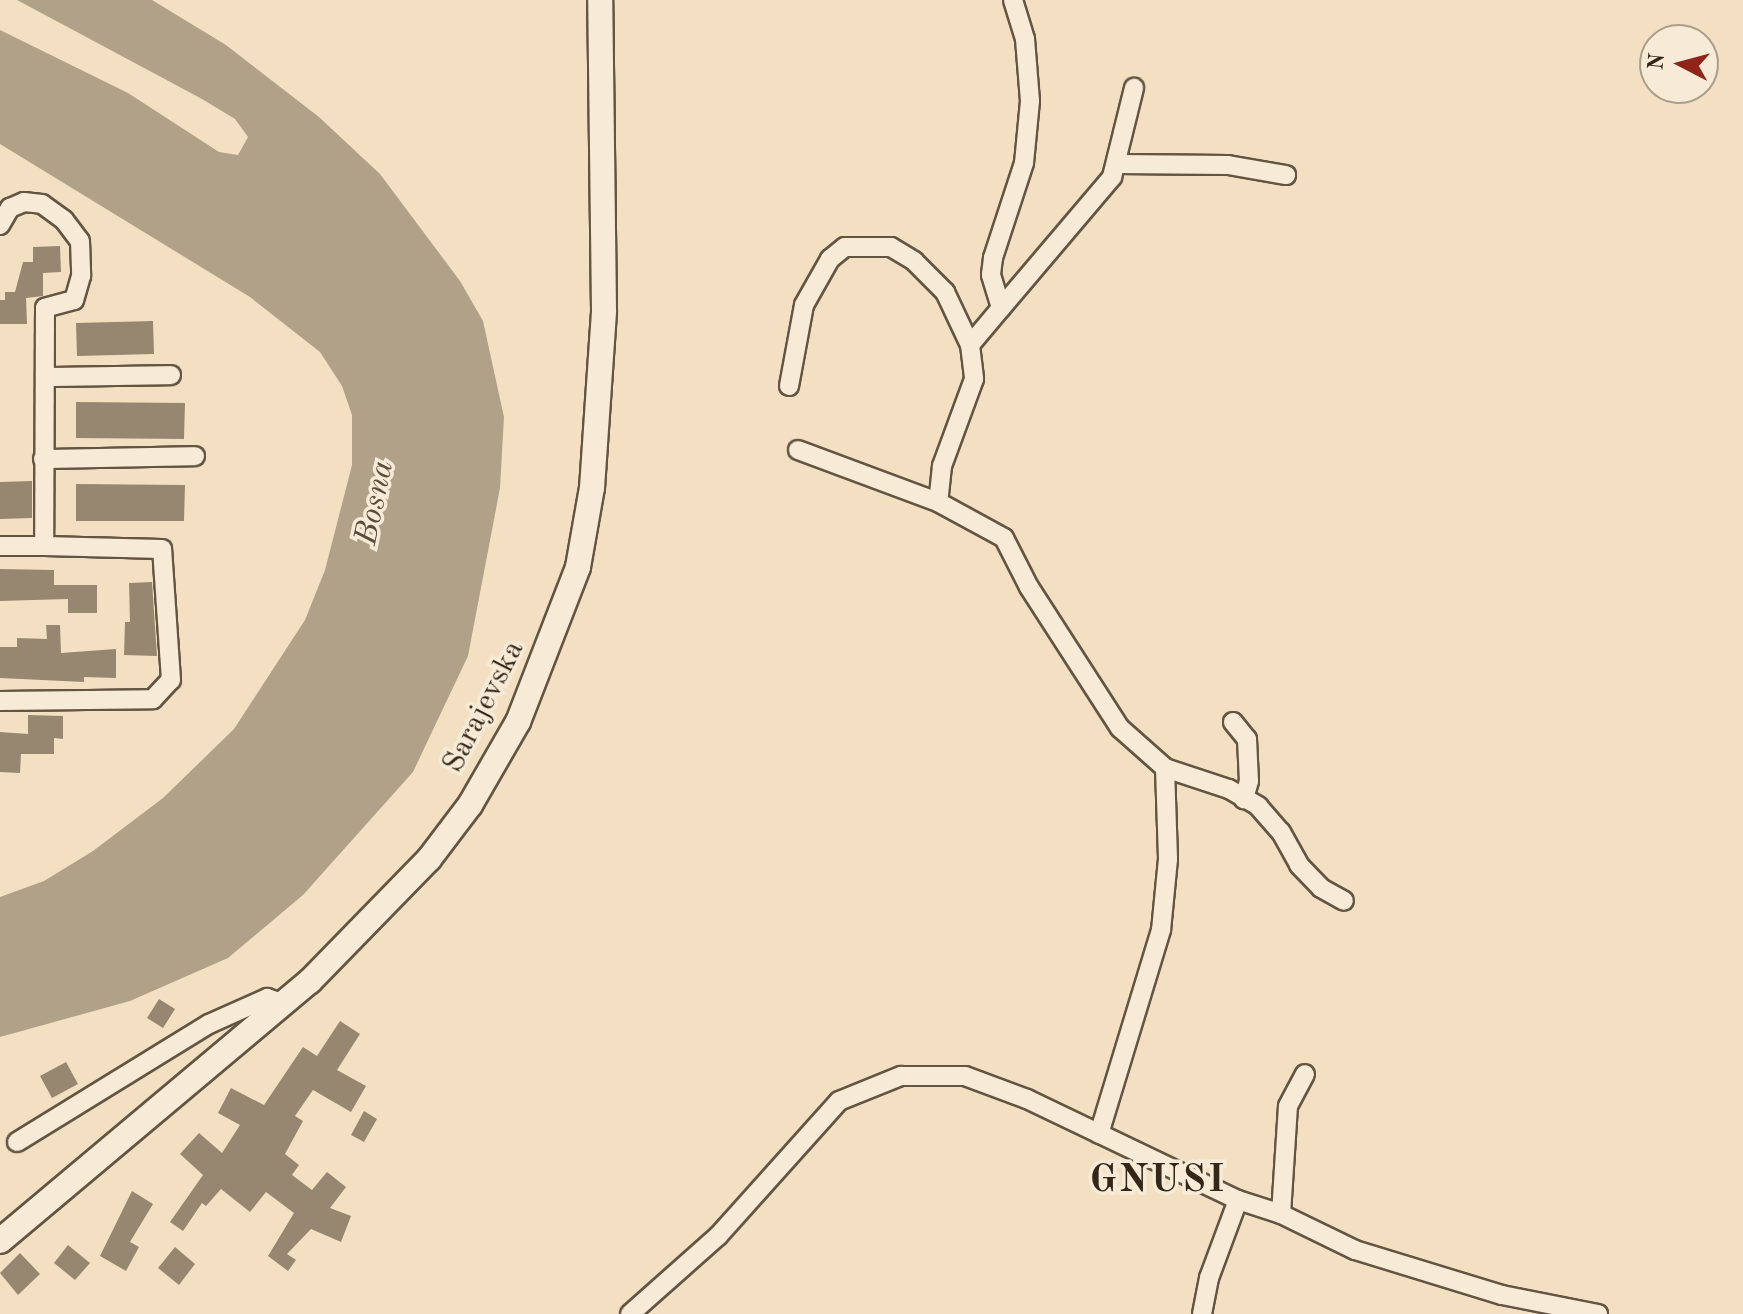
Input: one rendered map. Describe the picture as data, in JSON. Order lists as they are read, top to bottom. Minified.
{"streets":{"main road":["Sarajevska"]},"districts":["GNUSI"],"water":["Bosna"],"north":"left"}
